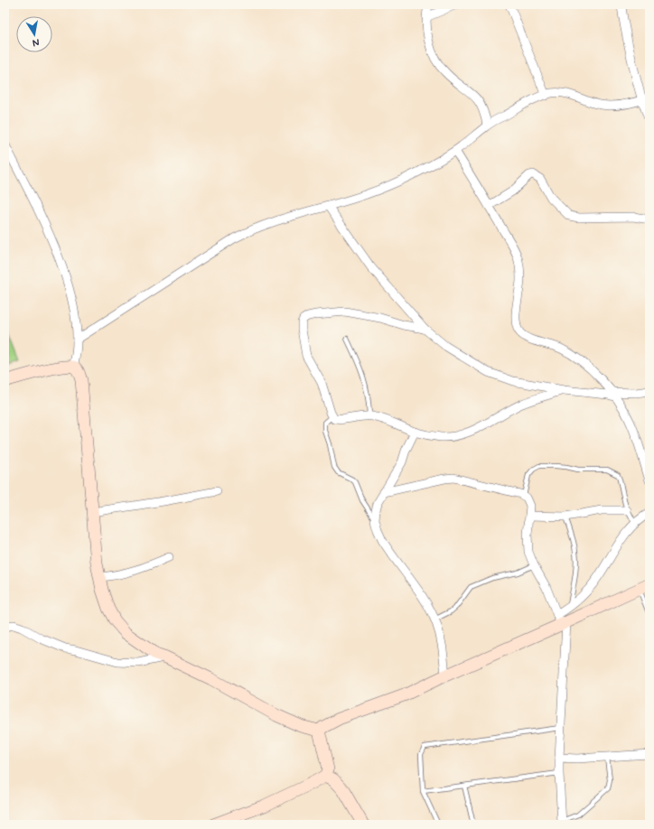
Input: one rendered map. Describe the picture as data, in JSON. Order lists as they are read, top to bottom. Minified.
{"north":"bottom"}
